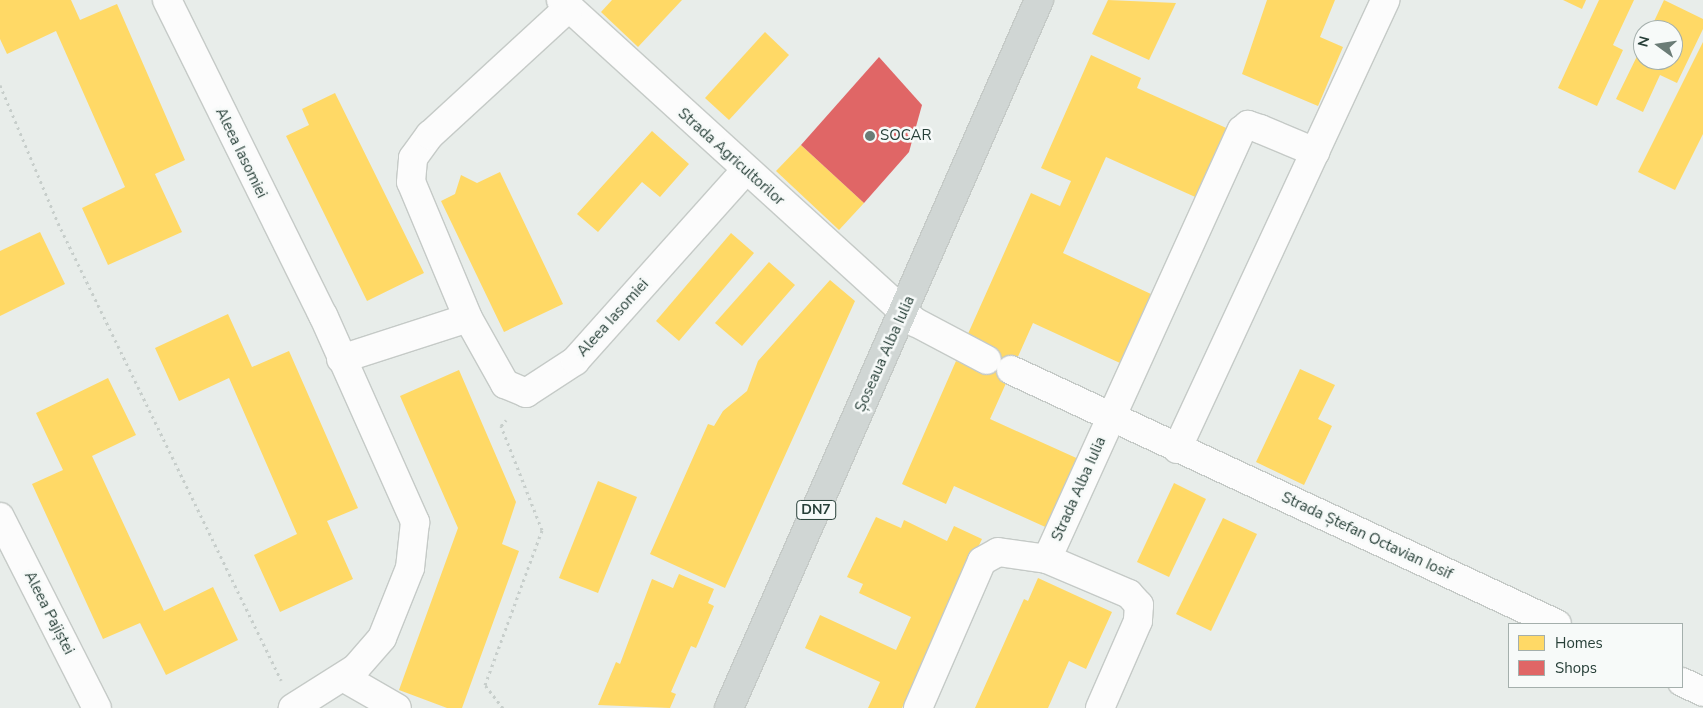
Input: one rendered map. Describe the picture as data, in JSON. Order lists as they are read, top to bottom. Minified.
{"streets":{"main road":["Șoseaua Alba Iulia","DN7"],"street":["Aleea Iasomiei","Strada Agricultorilor","Strada Alba Iulia","Strada Ștefan Octavian Iosif","Aleea Pajiștei"]},"crossings":[["Aleea Iasomiei","Strada Agricultorilor"],["Strada Agricultorilor","Șoseaua Alba Iulia"],["Strada Agricultorilor","Strada Ștefan Octavian Iosif"],["Strada Alba Iulia","Strada Ștefan Octavian Iosif"]],"places":["SOCAR"],"legend":["Homes","Shops"],"north":"left"}
